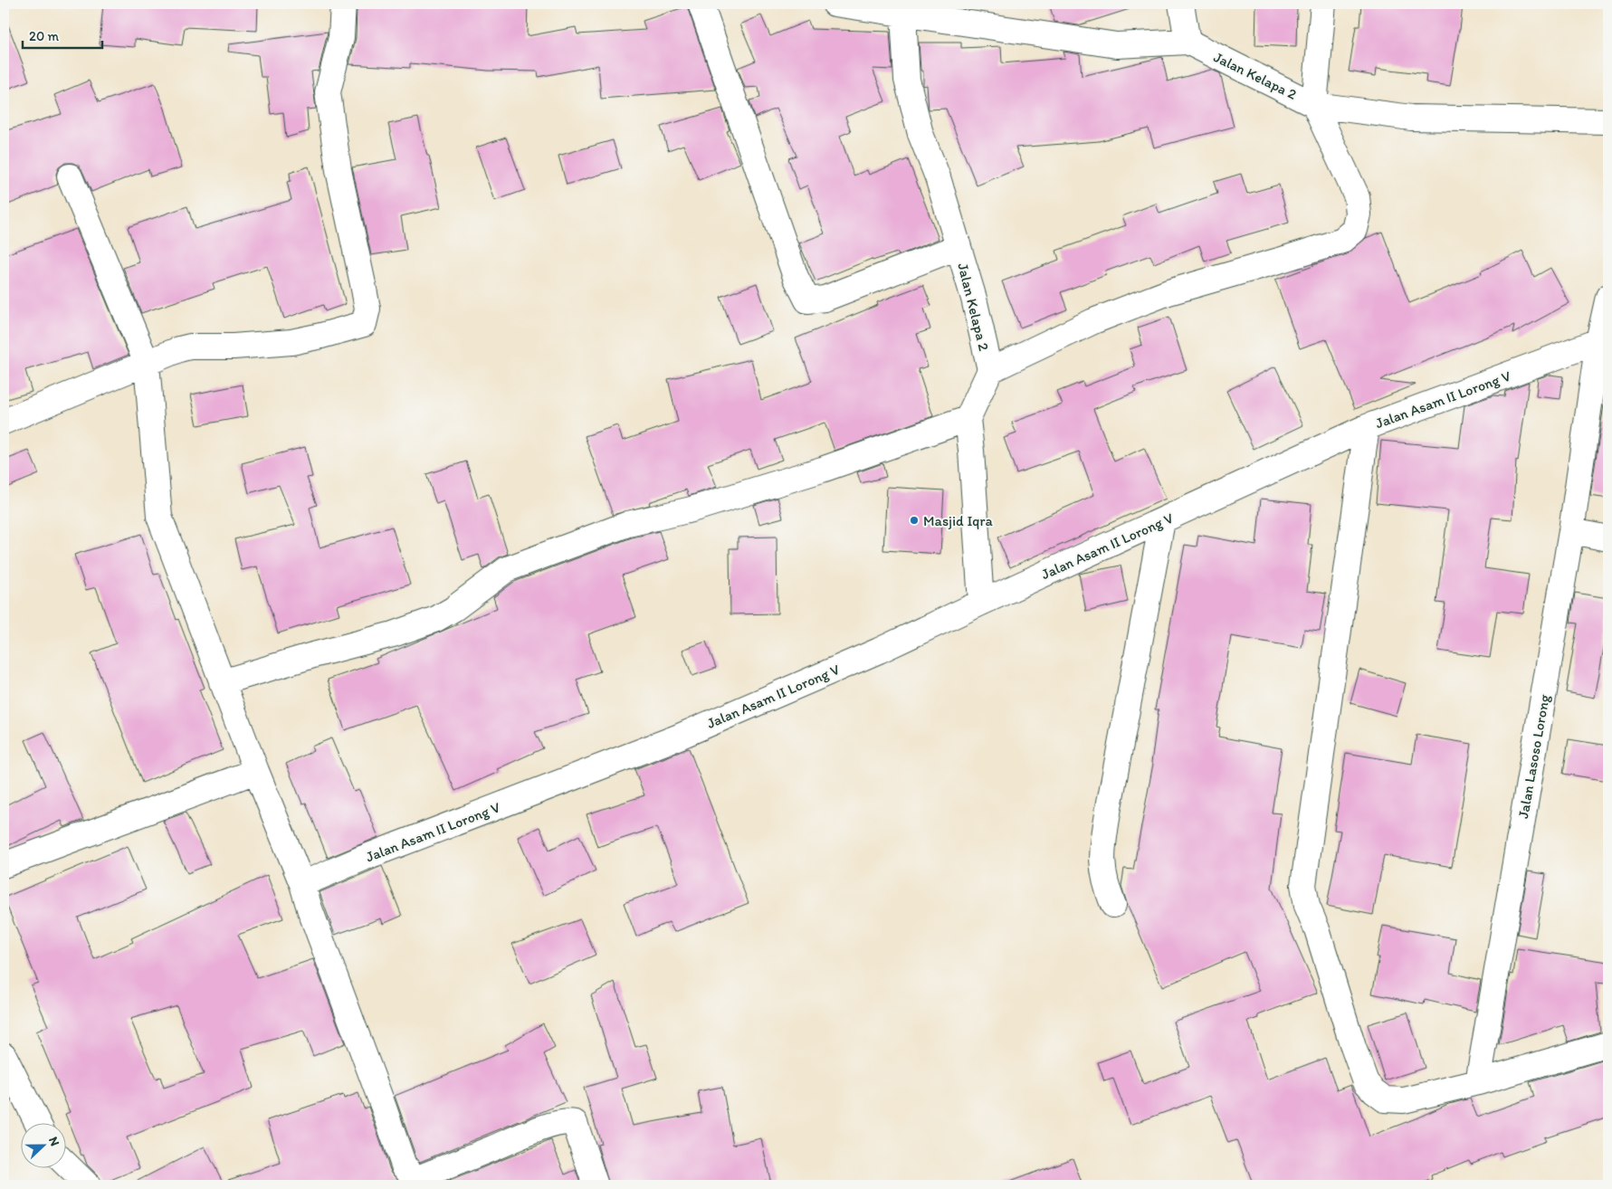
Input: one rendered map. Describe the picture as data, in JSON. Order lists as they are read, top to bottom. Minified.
{"streets":{"street":["Jalan Kelapa 2","Jalan Asam II Lorong V","Jalan Lasoso Lorong"]},"crossings":[["Jalan Asam II Lorong V","Jalan Lasoso Lorong"]],"places":["Masjid Iqra"],"scale_bar":"20 m","north":"right"}
